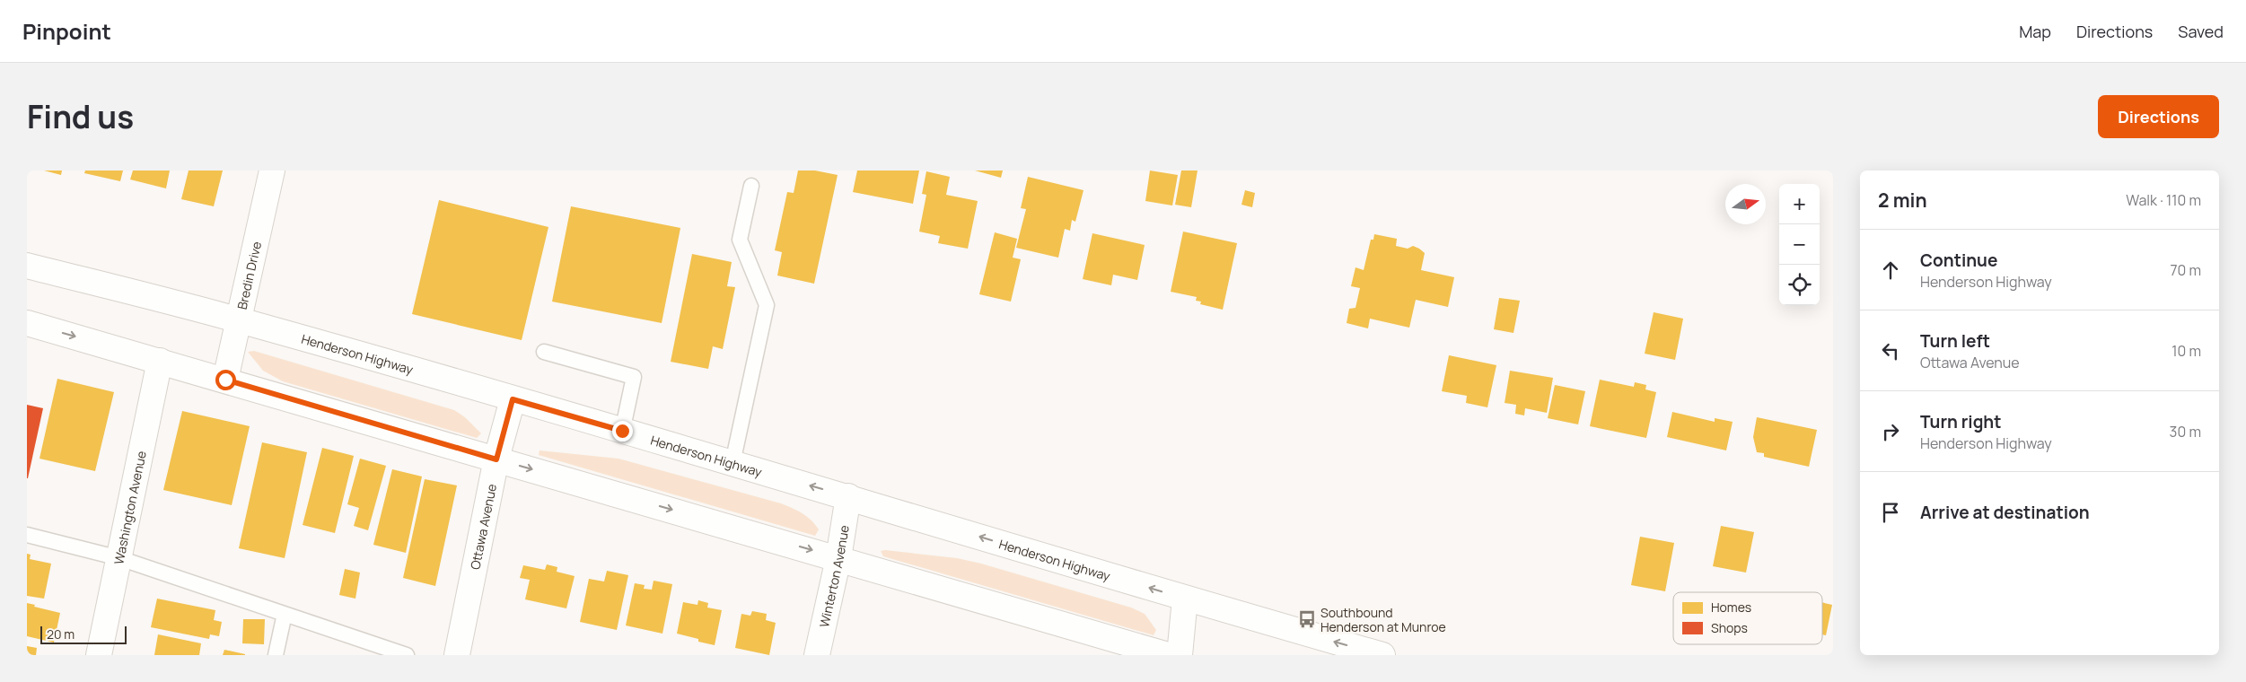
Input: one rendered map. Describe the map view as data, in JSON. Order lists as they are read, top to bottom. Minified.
{"streets":{"main road":["Bredin Drive","Henderson Highway","Washington Avenue","Ottawa Avenue","Winterton Avenue"]},"crossings":[["Bredin Drive","Henderson Highway"],["Henderson Highway","Ottawa Avenue"],["Henderson Highway","Winterton Avenue"]],"places":{"bus stop":["Southbound Henderson at Munroe"]},"legend":["Homes","Shops"],"scale_bar":"20 m","north":"right","page":{"header":"Pinpoint","nav":["Map","Directions","Saved"],"title":"Find us","buttons":"Directions","heading":["2 min","Walk · 110 m"],"map_buttons":["+","−"],"list":[["Continue","Henderson Highway","70 m"],["Turn left","Ottawa Avenue","10 m"],["Turn right","Henderson Highway","30 m"],"Arrive at destination"],"scale":"20 m"}}
